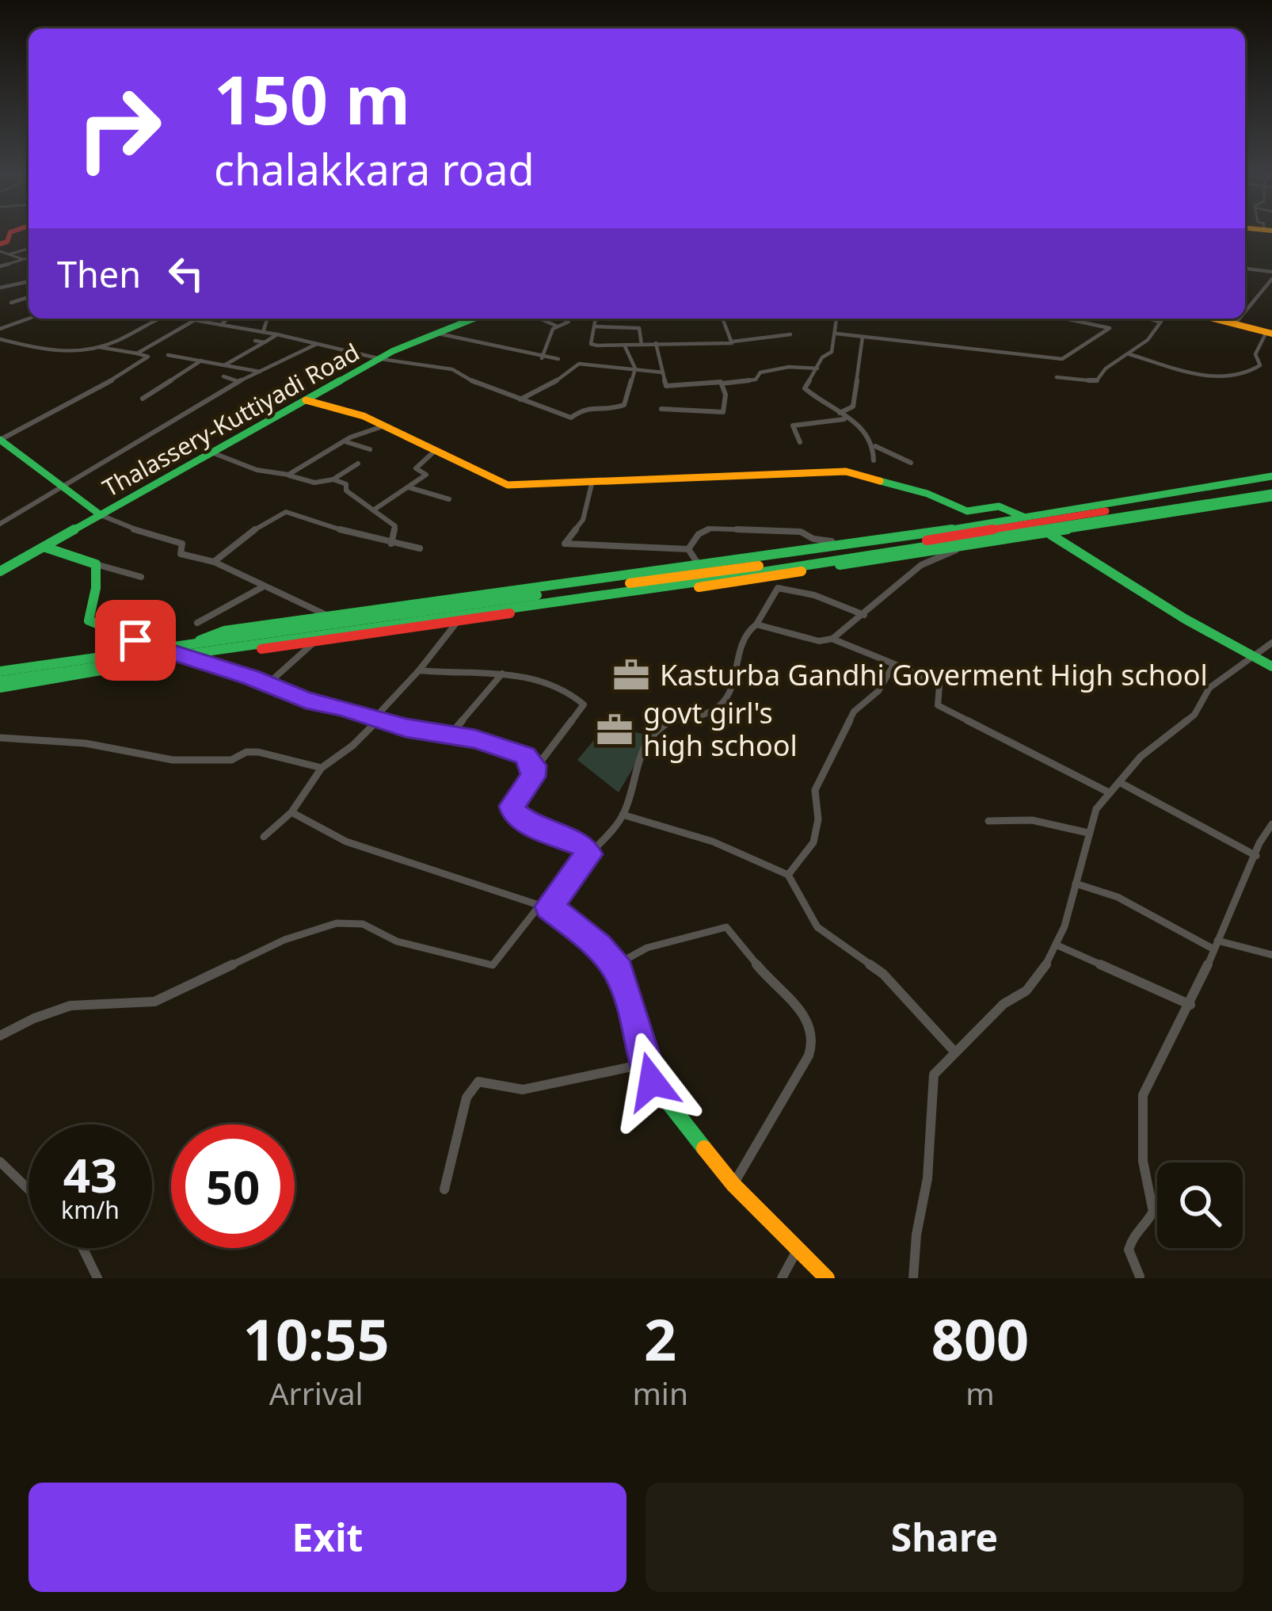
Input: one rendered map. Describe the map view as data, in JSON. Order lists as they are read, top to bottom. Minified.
{"streets":{"main road":["Thalassery-Kuttiyadi Road"]},"places":{"office":["Kasturba Gandhi Goverment High school","govt girl's high school"]},"page":{"turn":["150 m","chalakkara road"],"then":"Then","speed":"43 km/h","limit":"50","eta":["10:55","Arrival","2","min","800","m"],"buttons":["Exit","Share"]}}
